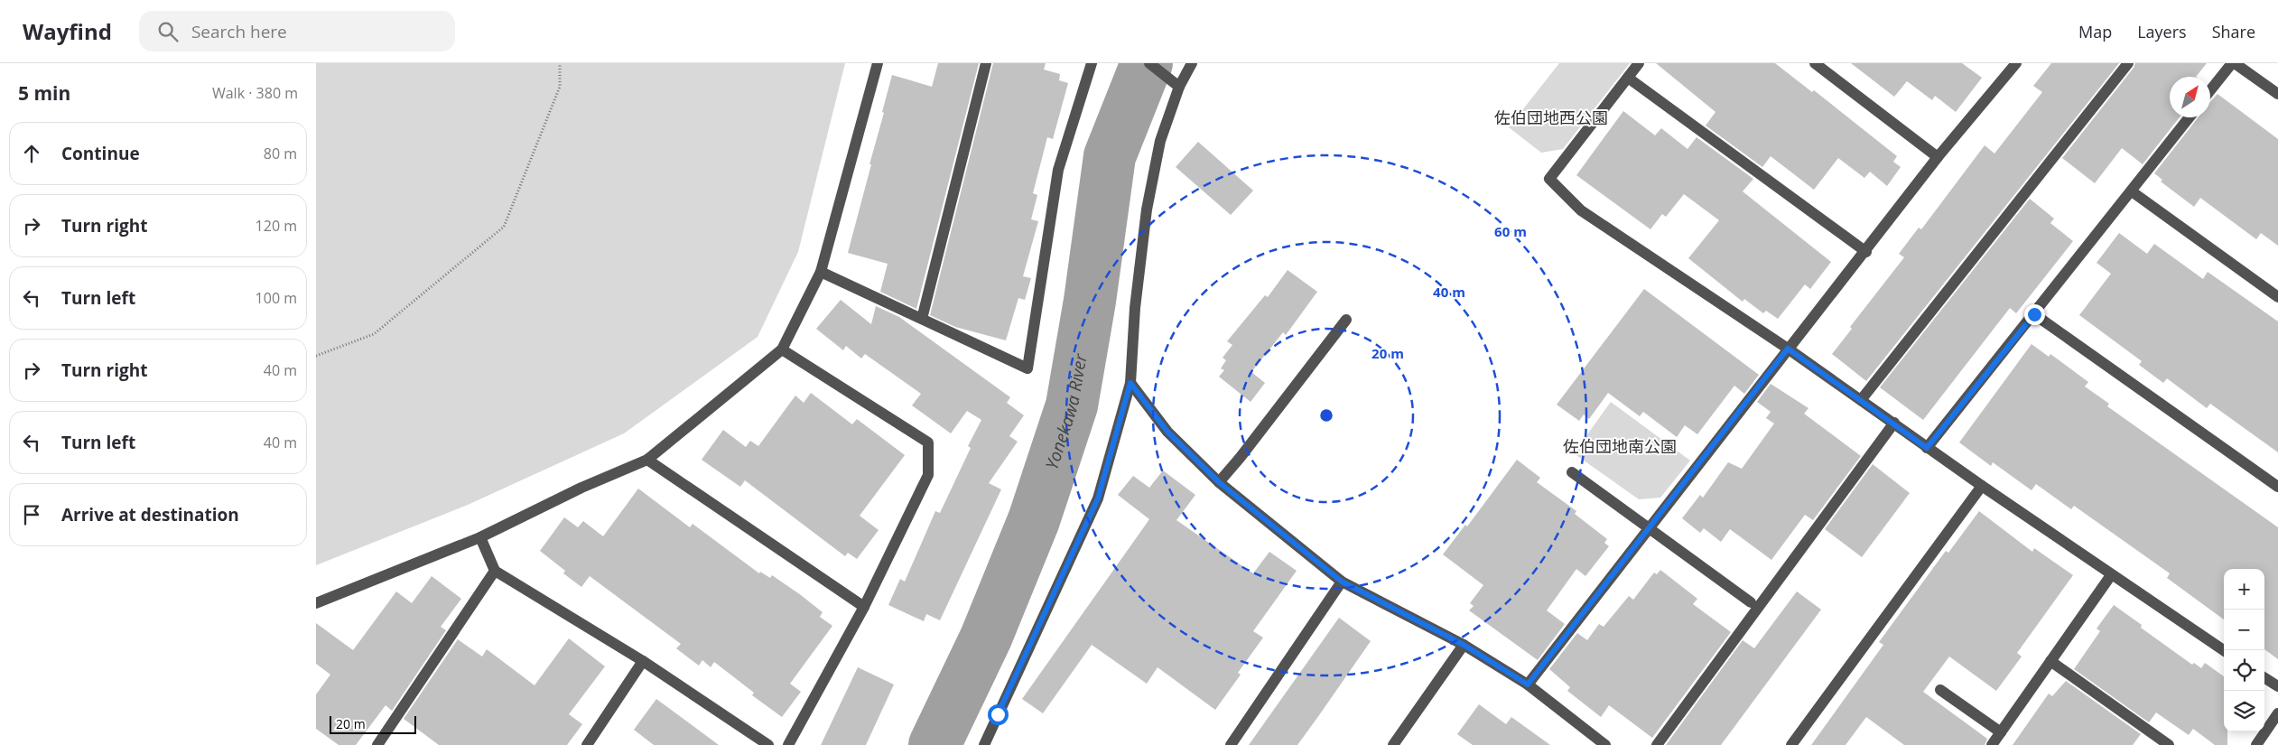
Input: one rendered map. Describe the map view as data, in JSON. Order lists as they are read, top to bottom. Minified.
{"water":["Yonekawa River"],"parks":["佐伯団地西公園","佐伯団地南公園"],"scale_bar":"20 m","north":"top right","page":{"header":"Wayfind","search":"Search here","nav":["Map","Layers","Share"],"heading":["5 min","Walk · 380 m"],"list":[["Continue","80 m"],["Turn right","120 m"],["Turn left","100 m"],["Turn right","40 m"],["Turn left","40 m"],"Arrive at destination"],"map_buttons":["+","−"],"scale":"20 m"},"rings":["60 m","40 m","20 m"]}
